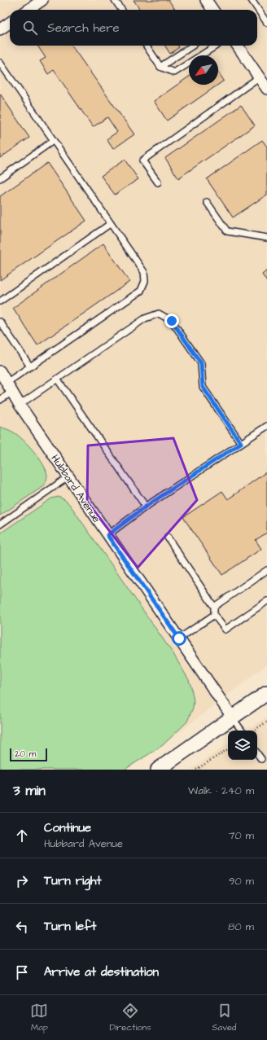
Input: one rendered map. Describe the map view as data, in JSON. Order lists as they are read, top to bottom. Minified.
{"streets":{"street":["Hubbard Avenue"]},"scale_bar":"20 m","north":"bottom left","page":{"search":"Search here","scale":"20 m","heading":["3 min","Walk · 240 m"],"list":[["Continue","Hubbard Avenue","70 m"],["Turn right","90 m"],["Turn left","80 m"],"Arrive at destination"],"nav":["Map","Directions","Saved"]}}
